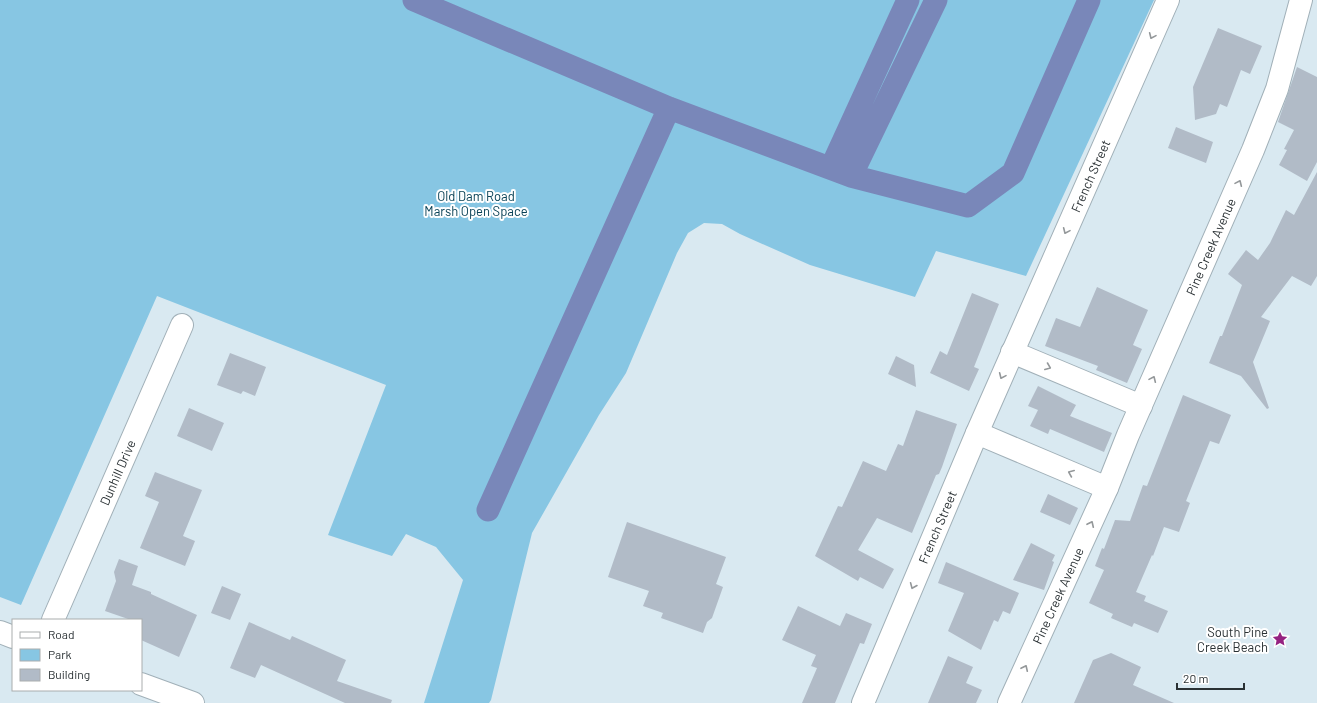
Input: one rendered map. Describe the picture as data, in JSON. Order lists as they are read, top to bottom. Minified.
{"streets":{"street":["French Street","Pine Creek Avenue","Dunhill Drive"]},"one_way":["French Street","Pine Creek Avenue"],"parks":["Old Dam Road Marsh Open Space"],"places":{"place":["South Pine Creek Beach"]},"legend":["Road","Park","Building"],"scale_bar":"20 m"}
